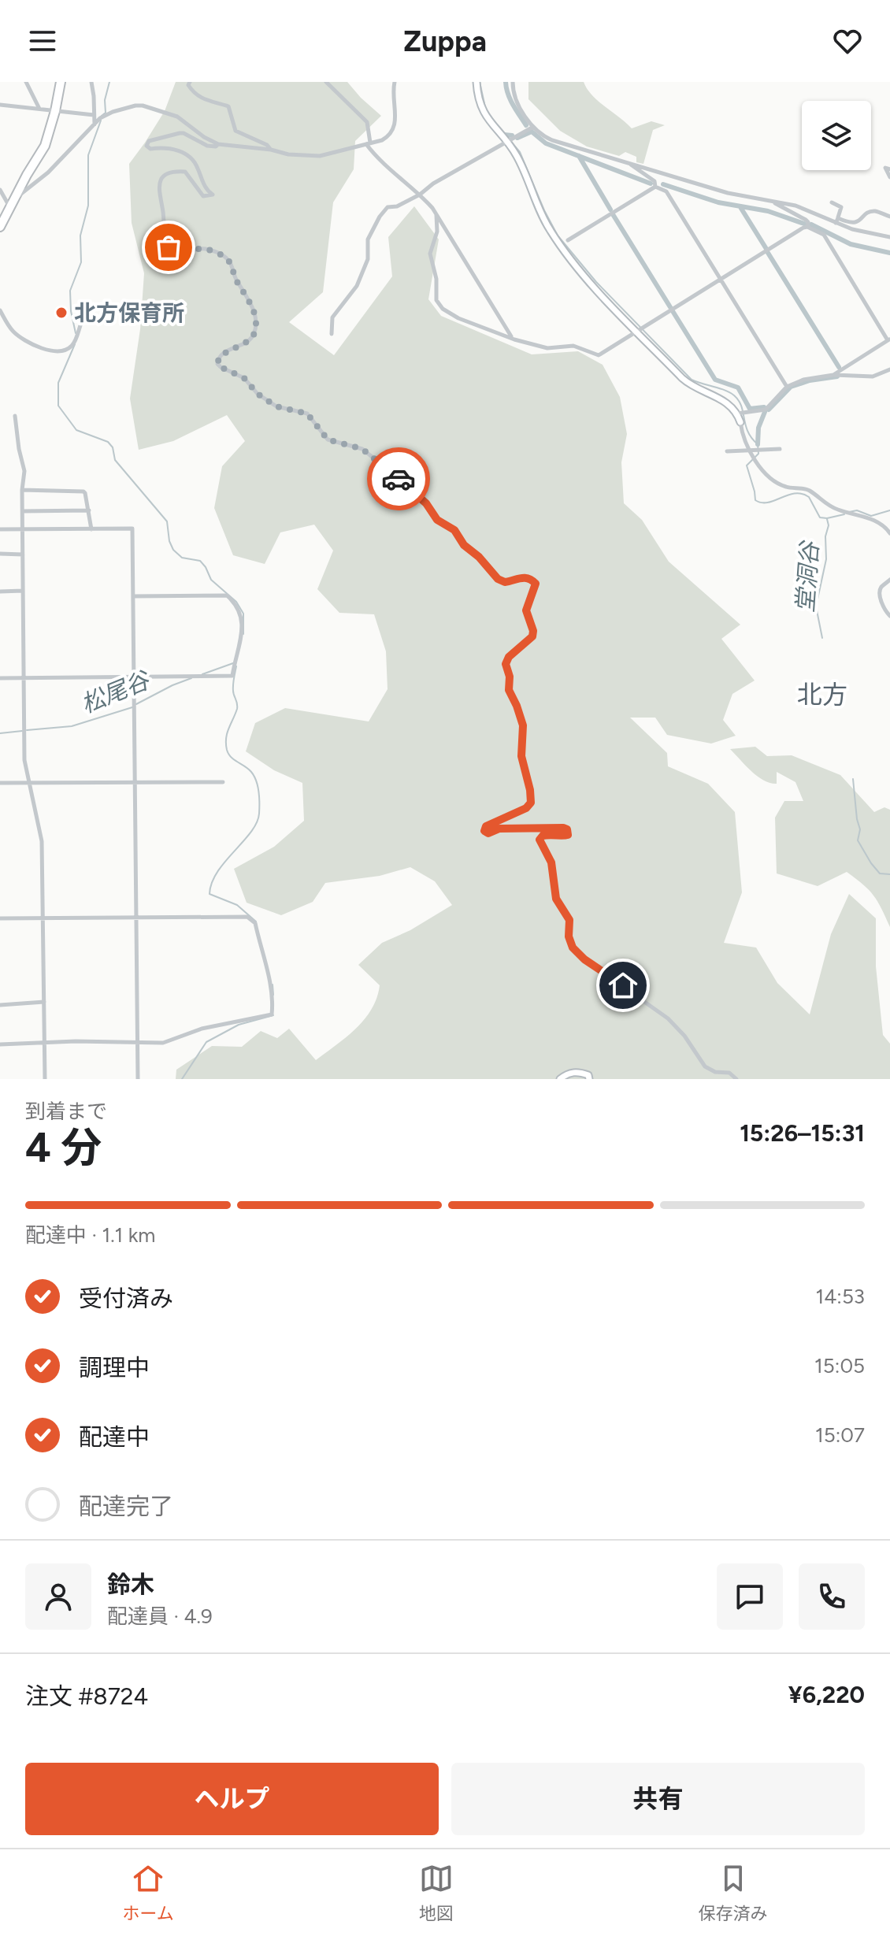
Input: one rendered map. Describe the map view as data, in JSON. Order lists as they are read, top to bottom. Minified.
{"districts":["北方"],"water":["堂洞谷","松尾谷"],"places":["北方保育所"],"page":{"header":"Zuppa","heading":["4 分","到着まで","15:26–15:31"],"panel":["鈴木","配達員 · 4.9","注文 #8724","¥6,220"],"bar":"配達中 · 1.1 km","list":[["受付済み","14:53"],["調理中","15:05"],["配達中","15:07"],"配達完了"],"buttons":["ヘルプ","共有"],"tabs":["ホーム","地図","保存済み"]}}
